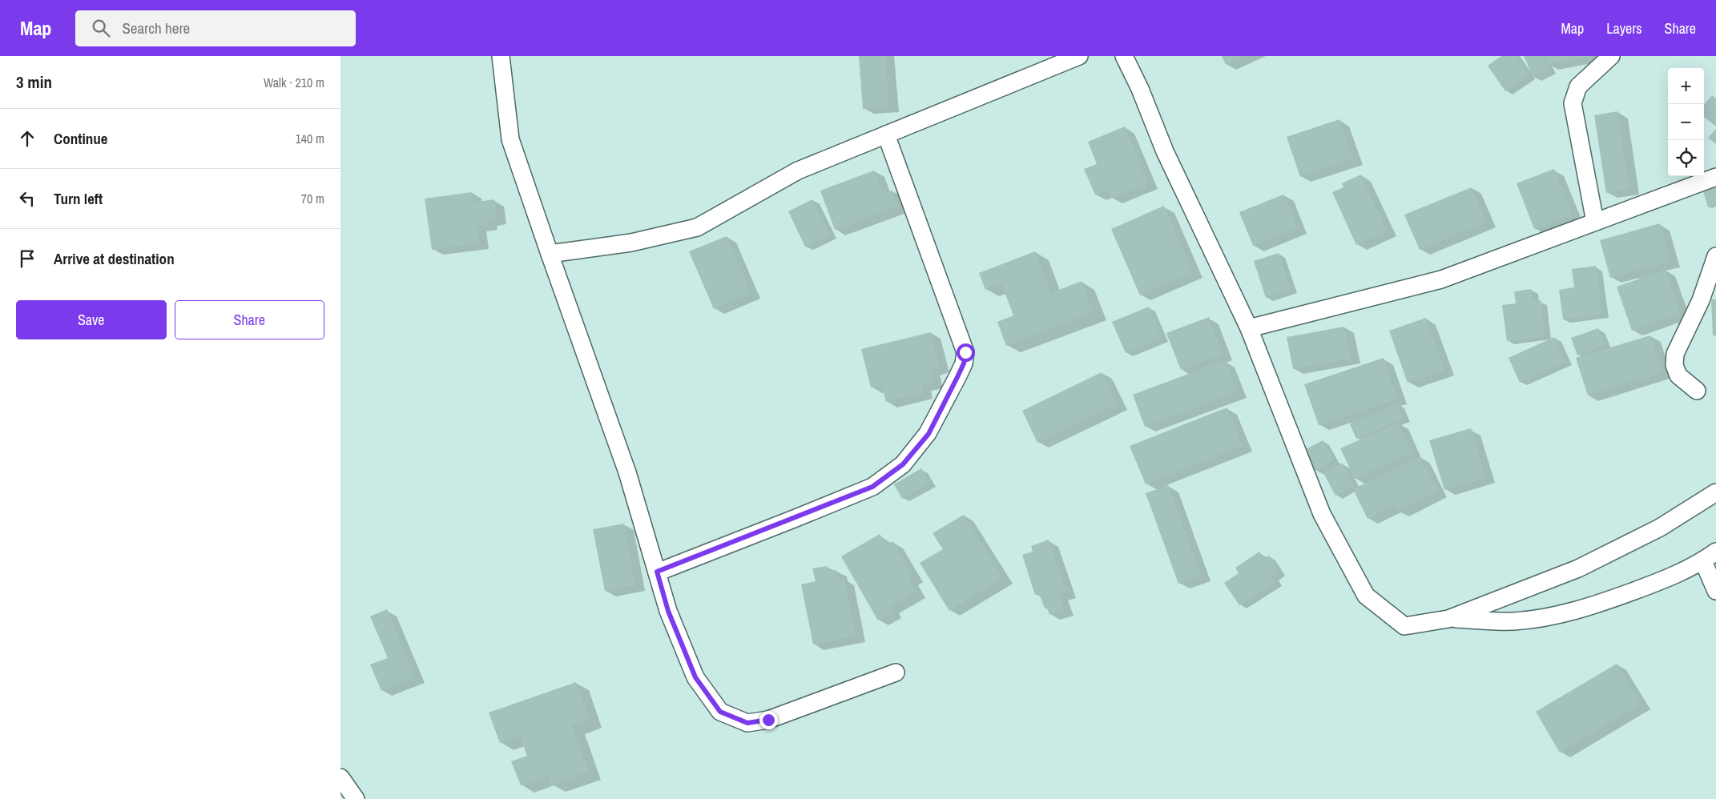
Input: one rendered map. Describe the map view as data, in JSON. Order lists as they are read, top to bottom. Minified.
{"page":{"header":"Map","search":"Search here","nav":["Map","Layers","Share"],"heading":["3 min","Walk · 210 m"],"map_buttons":["+","−"],"list":[["Continue","140 m"],["Turn left","70 m"],"Arrive at destination"],"buttons":["Save","Share"]}}
